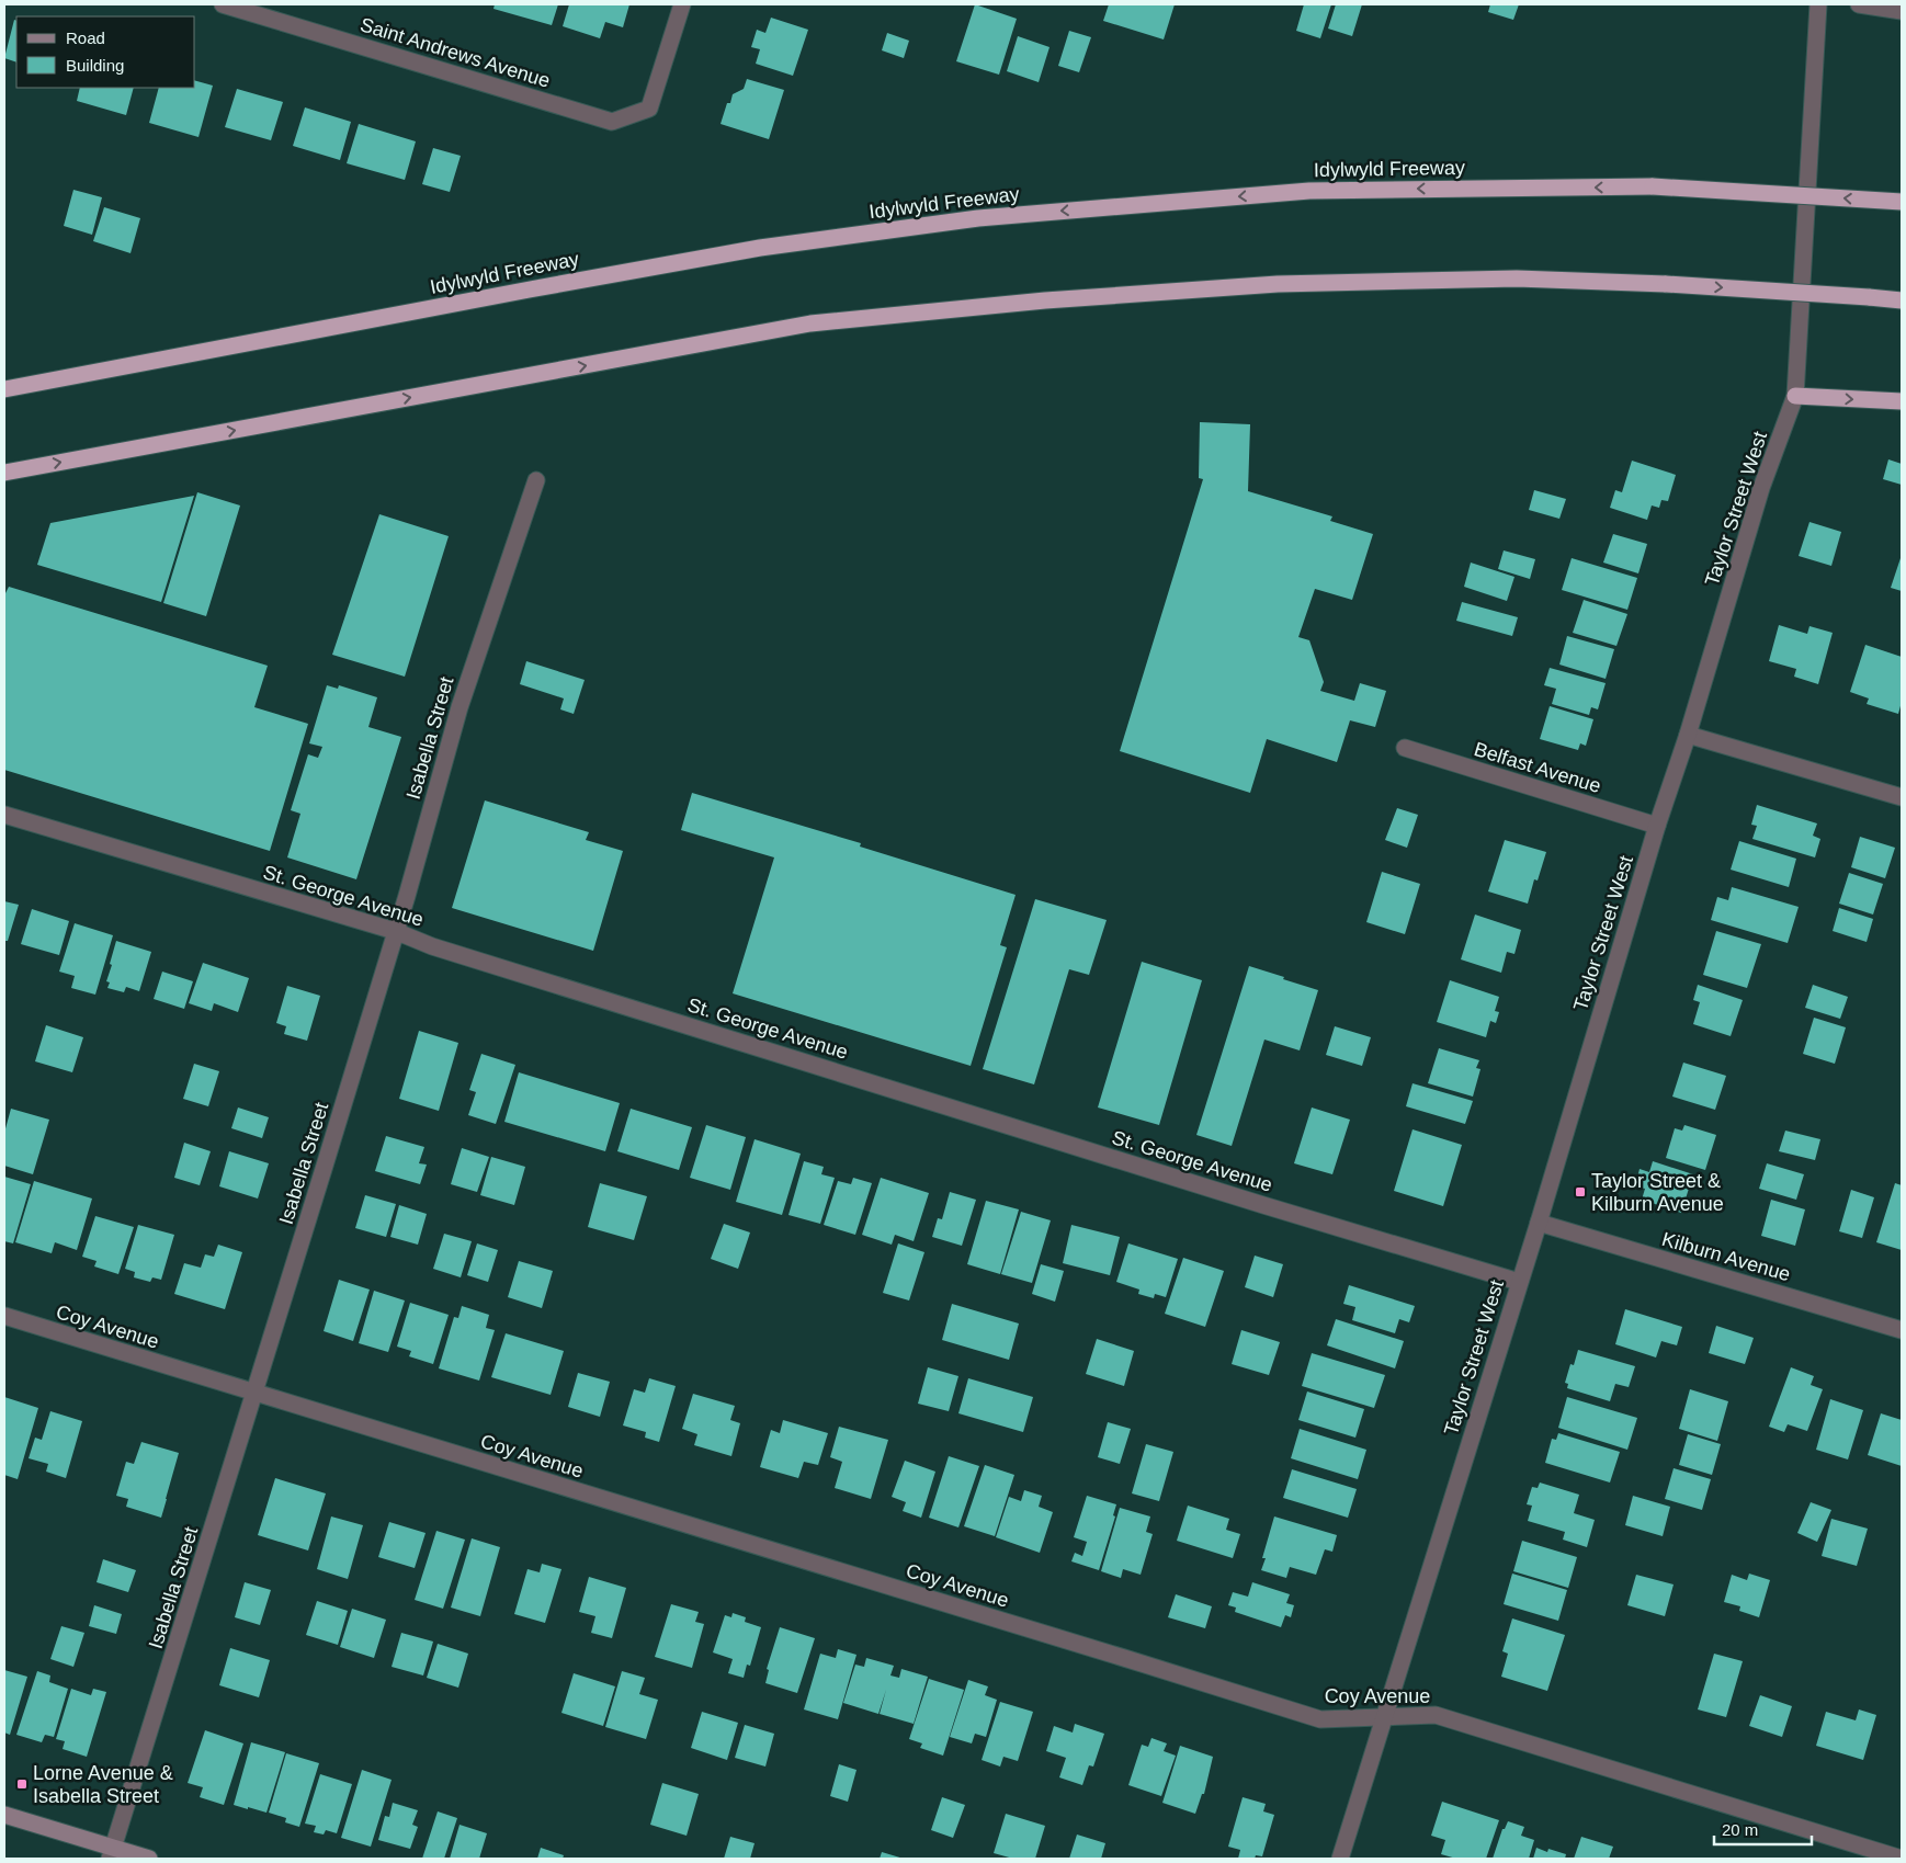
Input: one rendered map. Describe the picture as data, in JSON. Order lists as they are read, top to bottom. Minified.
{"streets":{"highway":["Idylwyld Freeway"],"street":["Saint Andrews Avenue","Taylor Street West","Isabella Street","Belfast Avenue","St. George Avenue","Kilburn Avenue","Coy Avenue"]},"crossings":[["Taylor Street West","Belfast Avenue"],["Taylor Street West","St. George Avenue"],["Taylor Street West","Kilburn Avenue"],["Taylor Street West","Coy Avenue"],["Isabella Street","St. George Avenue"],["Isabella Street","Coy Avenue"]],"places":{"transit":["Taylor Street & Kilburn Avenue","Lorne Avenue & Isabella Street"]},"legend":["Road","Building"],"scale_bar":"20 m"}
